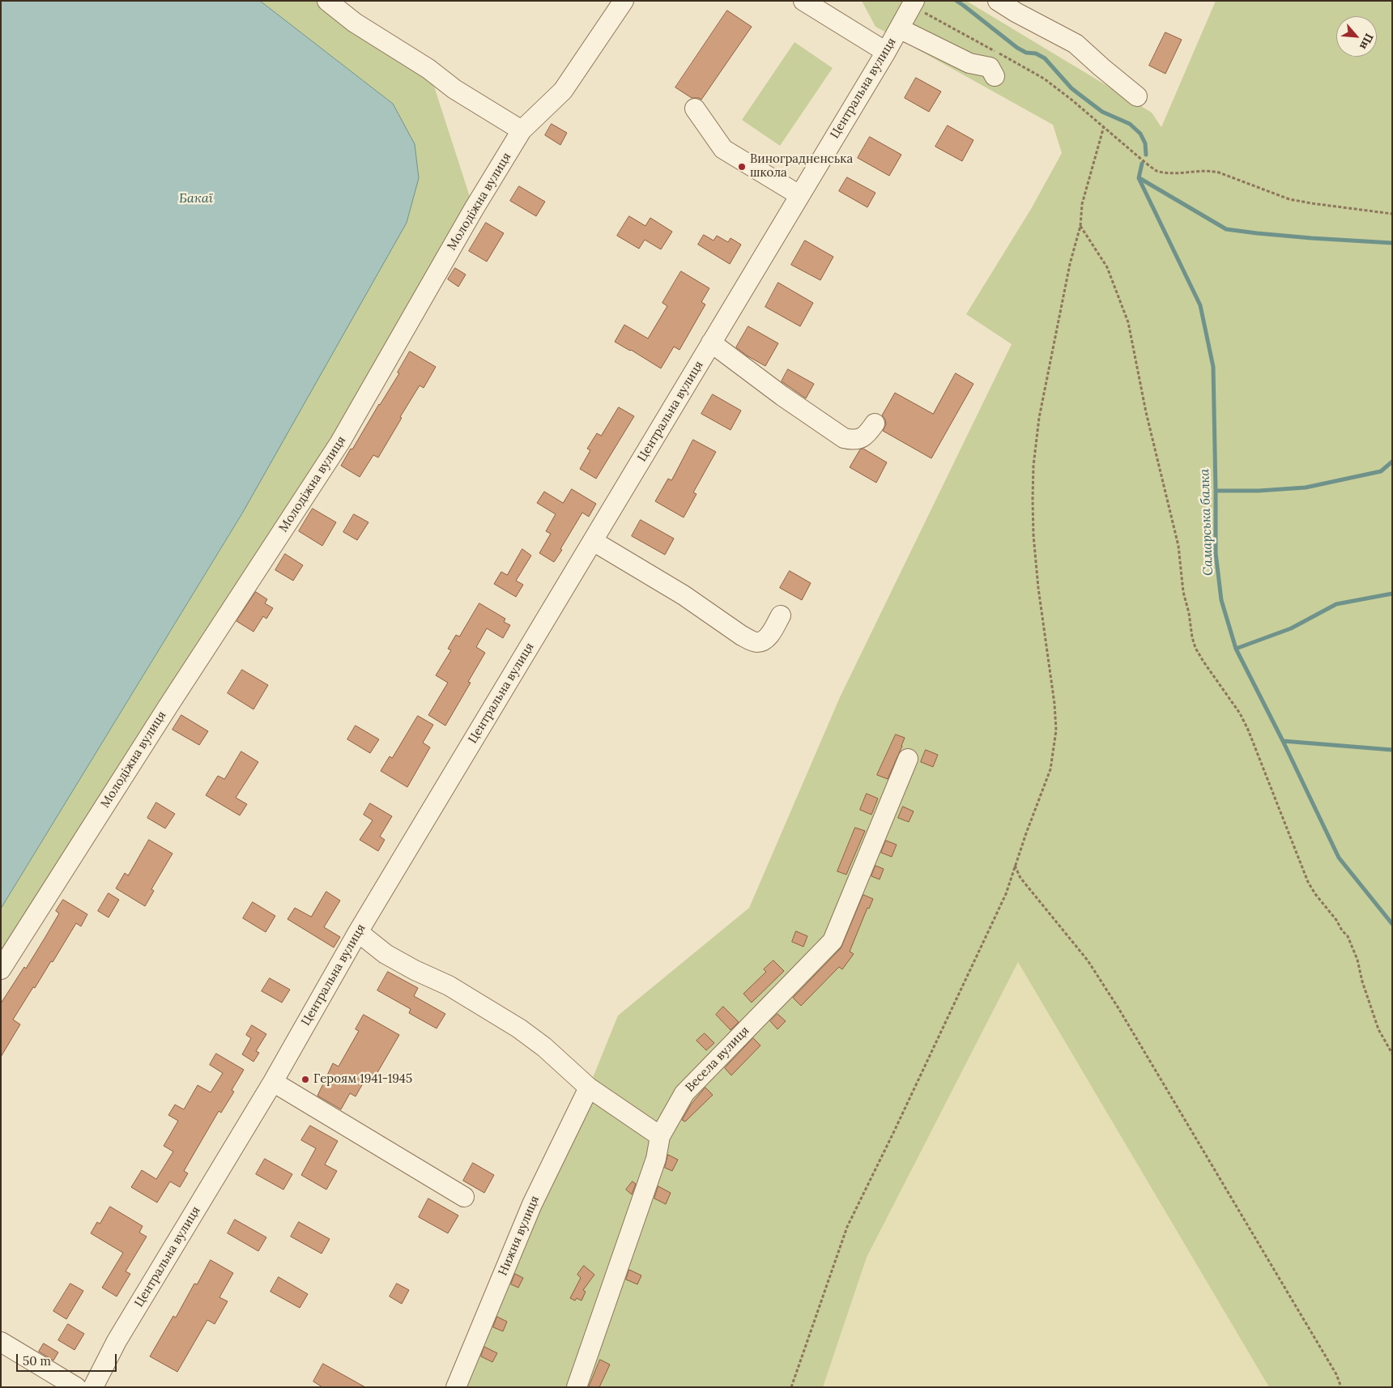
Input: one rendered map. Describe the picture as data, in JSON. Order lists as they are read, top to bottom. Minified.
{"streets":{"street":["Центральна вулиця","Молодіжна вулиця","Весела вулиця","Нижня вулиця"]},"water":["Бакаї","Самарська балка"],"places":["Виноградненська школа","Героям 1941-1945"],"scale_bar":"50 m","north":"bottom right"}
